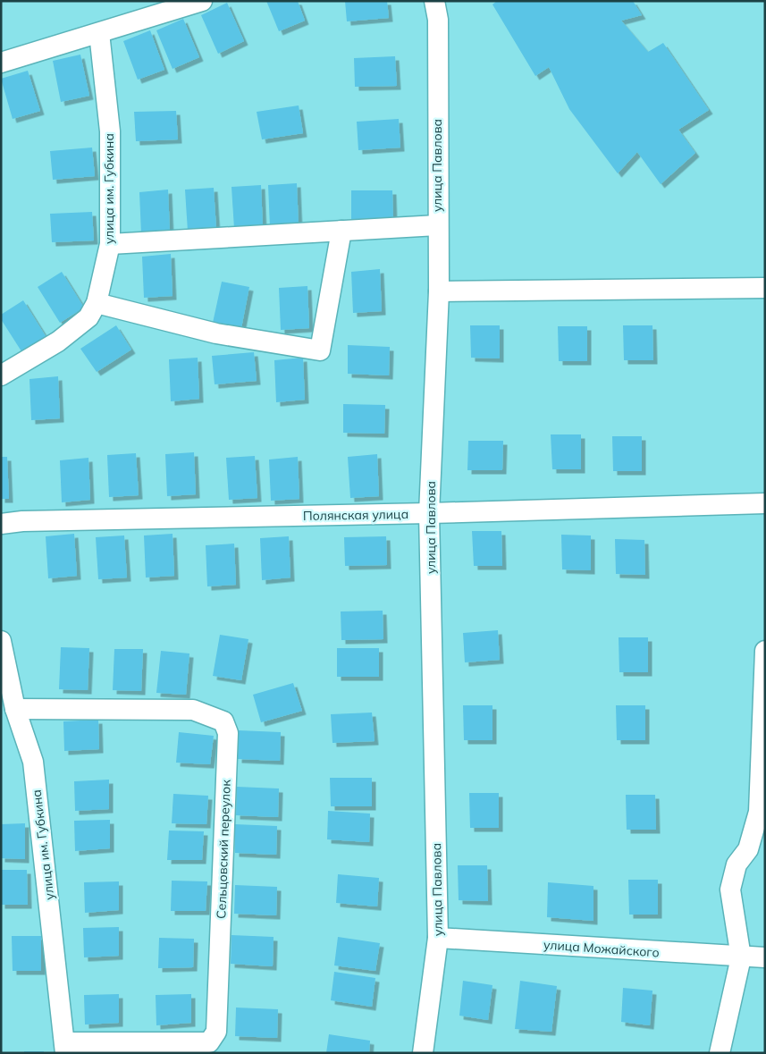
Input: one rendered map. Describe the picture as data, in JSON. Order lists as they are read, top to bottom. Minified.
{"streets":{"street":["улица Павлова","улица им. Губкина","Полянская улица","Сельцовский переулок","улица Можайского"]},"crossings":[["улица Павлова","Полянская улица"],["улица Павлова","улица Можайского"],["улица им. Губкина","Сельцовский переулок"]]}
